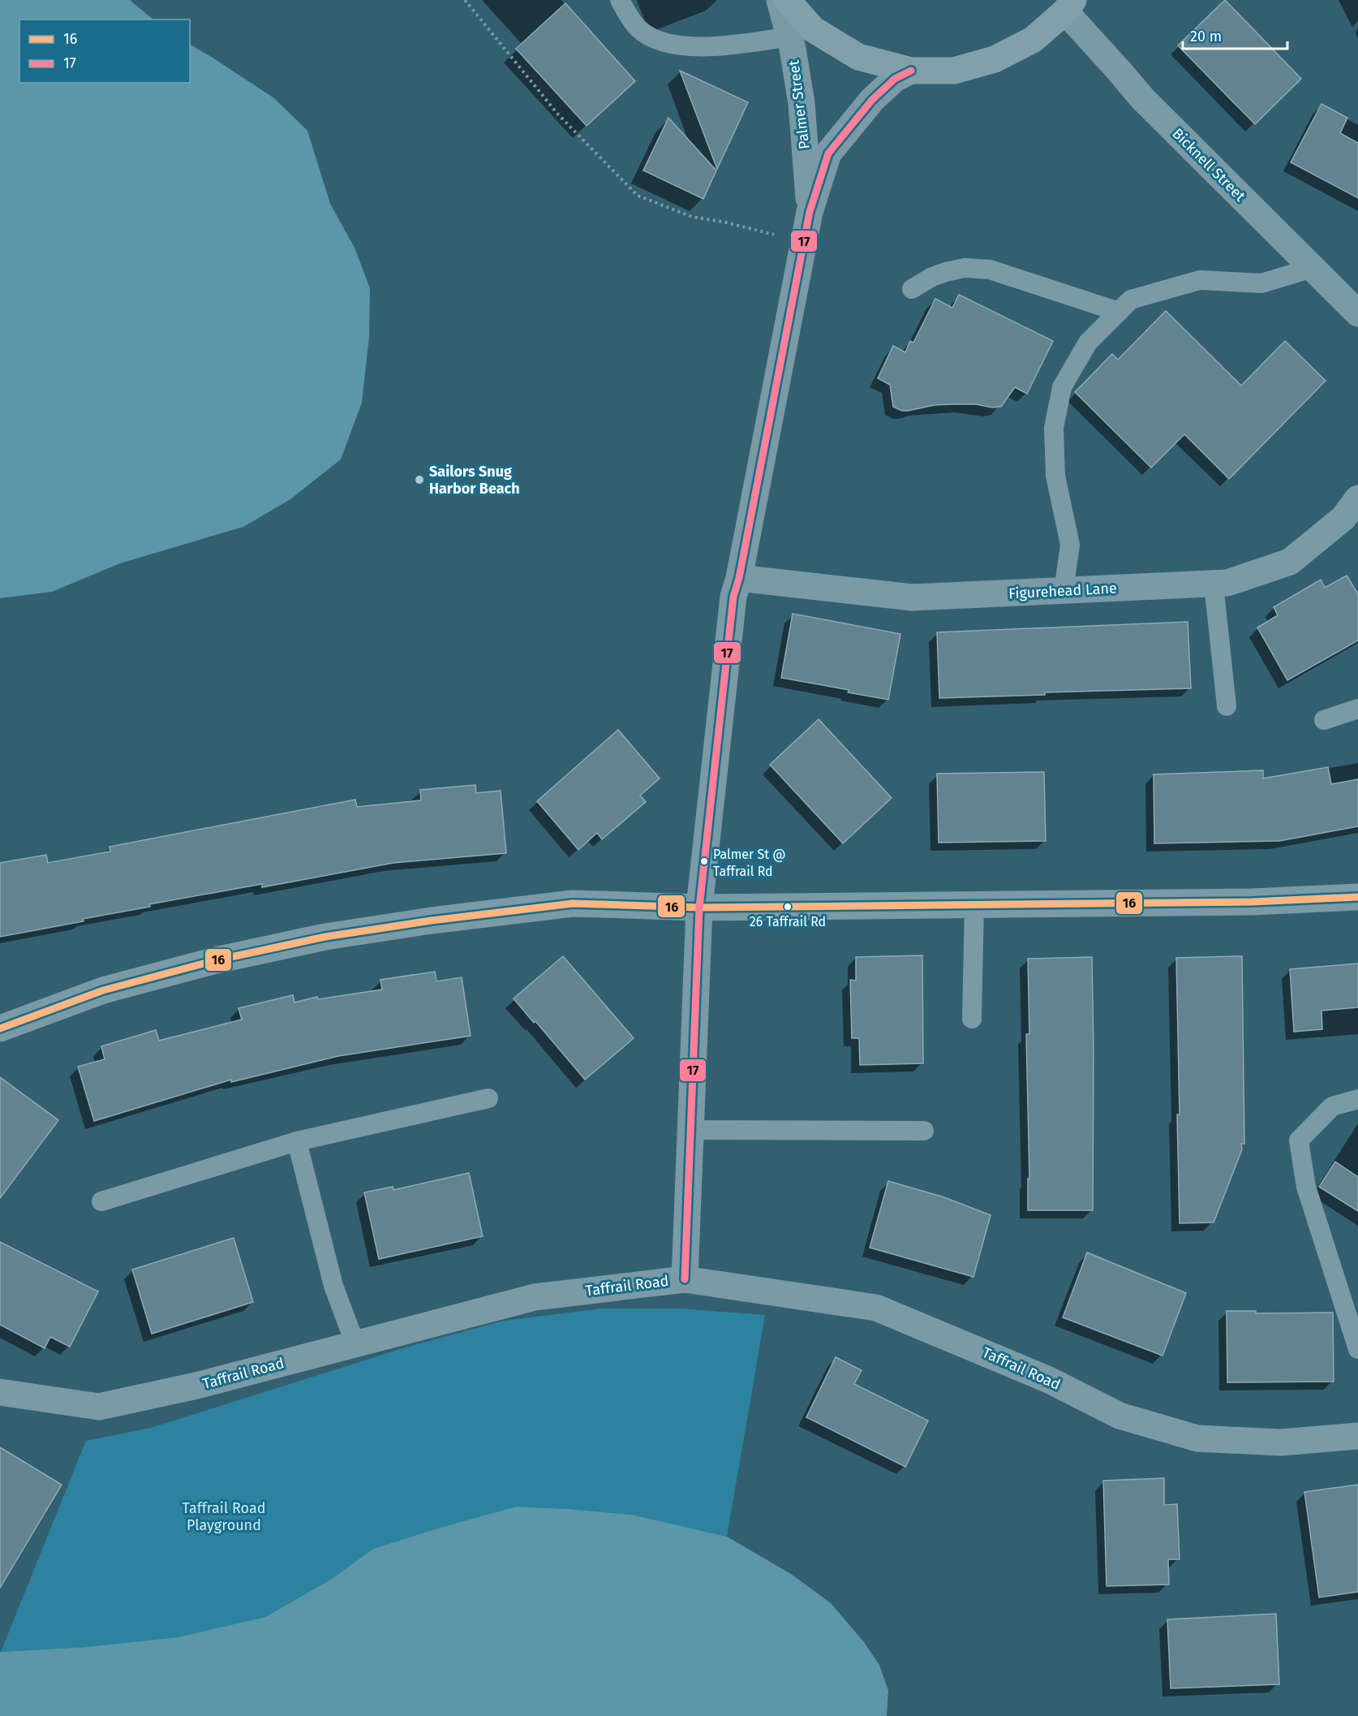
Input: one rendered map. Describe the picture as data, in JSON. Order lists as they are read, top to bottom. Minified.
{"streets":{"street":["Palmer Street","Bicknell Street","Figurehead Lane","Taffrail Road"]},"crossings":[["Palmer Street","Figurehead Lane"],["Palmer Street","Taffrail Road"]],"parks":["Taffrail Road Playground"],"places":["Sailors Snug Harbor Beach","Palmer St @ Taffrail Rd","26 Taffrail Rd"],"lines":["transit line 17","transit line 16"],"legend":["16","17"],"scale_bar":"20 m"}
